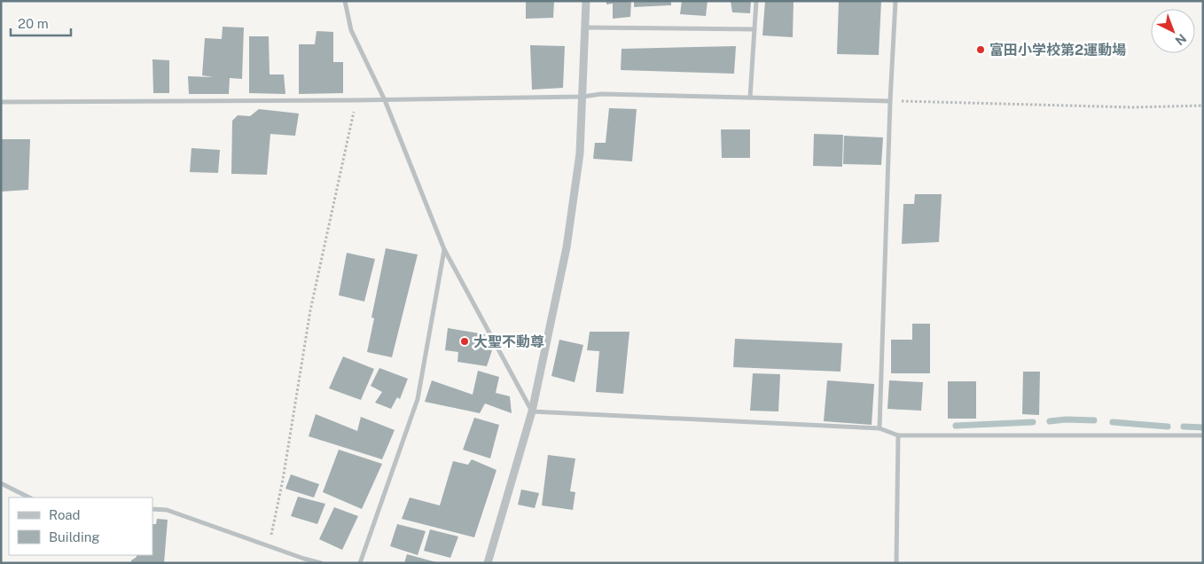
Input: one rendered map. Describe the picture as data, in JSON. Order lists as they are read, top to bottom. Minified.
{"places":["富田小学校第2運動場","大聖不動尊"],"legend":["Road","Building"],"scale_bar":"20 m","north":"bottom right"}
